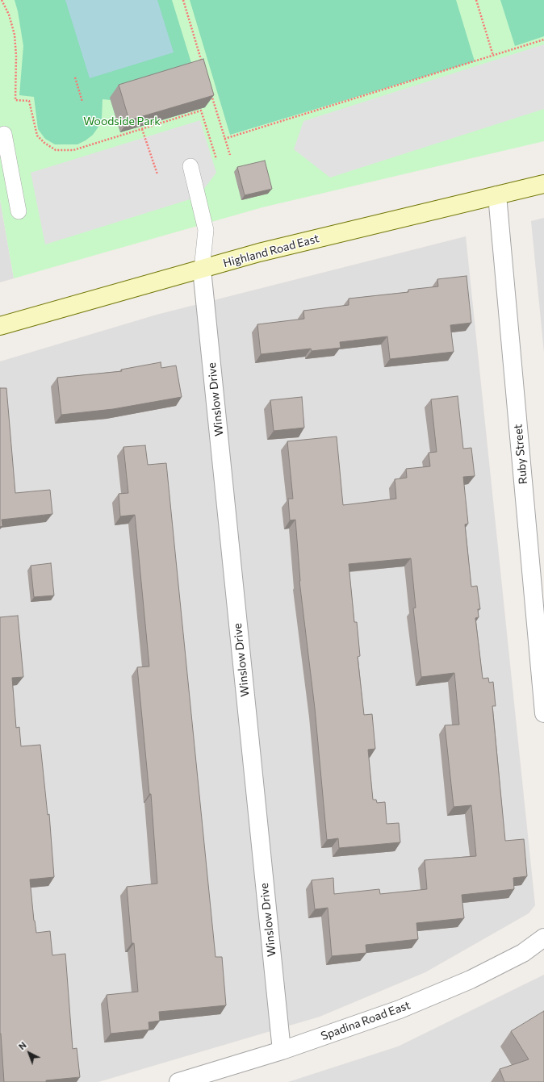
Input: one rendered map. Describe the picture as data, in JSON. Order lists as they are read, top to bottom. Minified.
{"streets":{"street":["Highland Road East","Winslow Drive","Ruby Street","Spadina Road East"]},"crossings":[["Highland Road East","Winslow Drive"],["Highland Road East","Ruby Street"],["Winslow Drive","Spadina Road East"]],"parks":["Woodside Park"],"north":"top left"}
